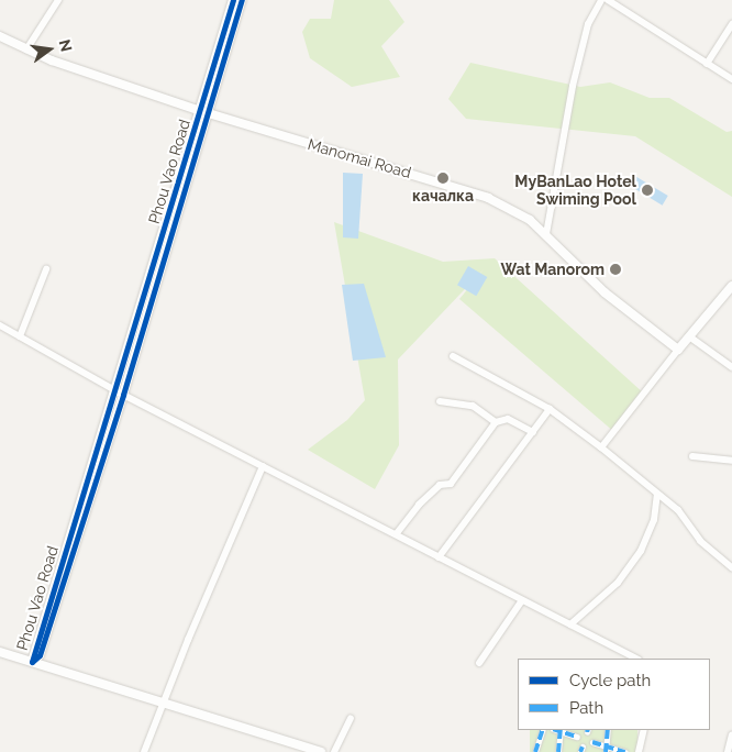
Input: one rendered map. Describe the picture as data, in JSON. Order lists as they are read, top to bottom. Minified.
{"streets":{"street":["Manomai Road","Phou Vao Road"]},"crossings":[["Manomai Road","Phou Vao Road"]],"places":["качалка","MyBanLao Hotel Swiming Pool","Wat Manorom"],"legend":["Cycle path","Path"],"north":"right"}
